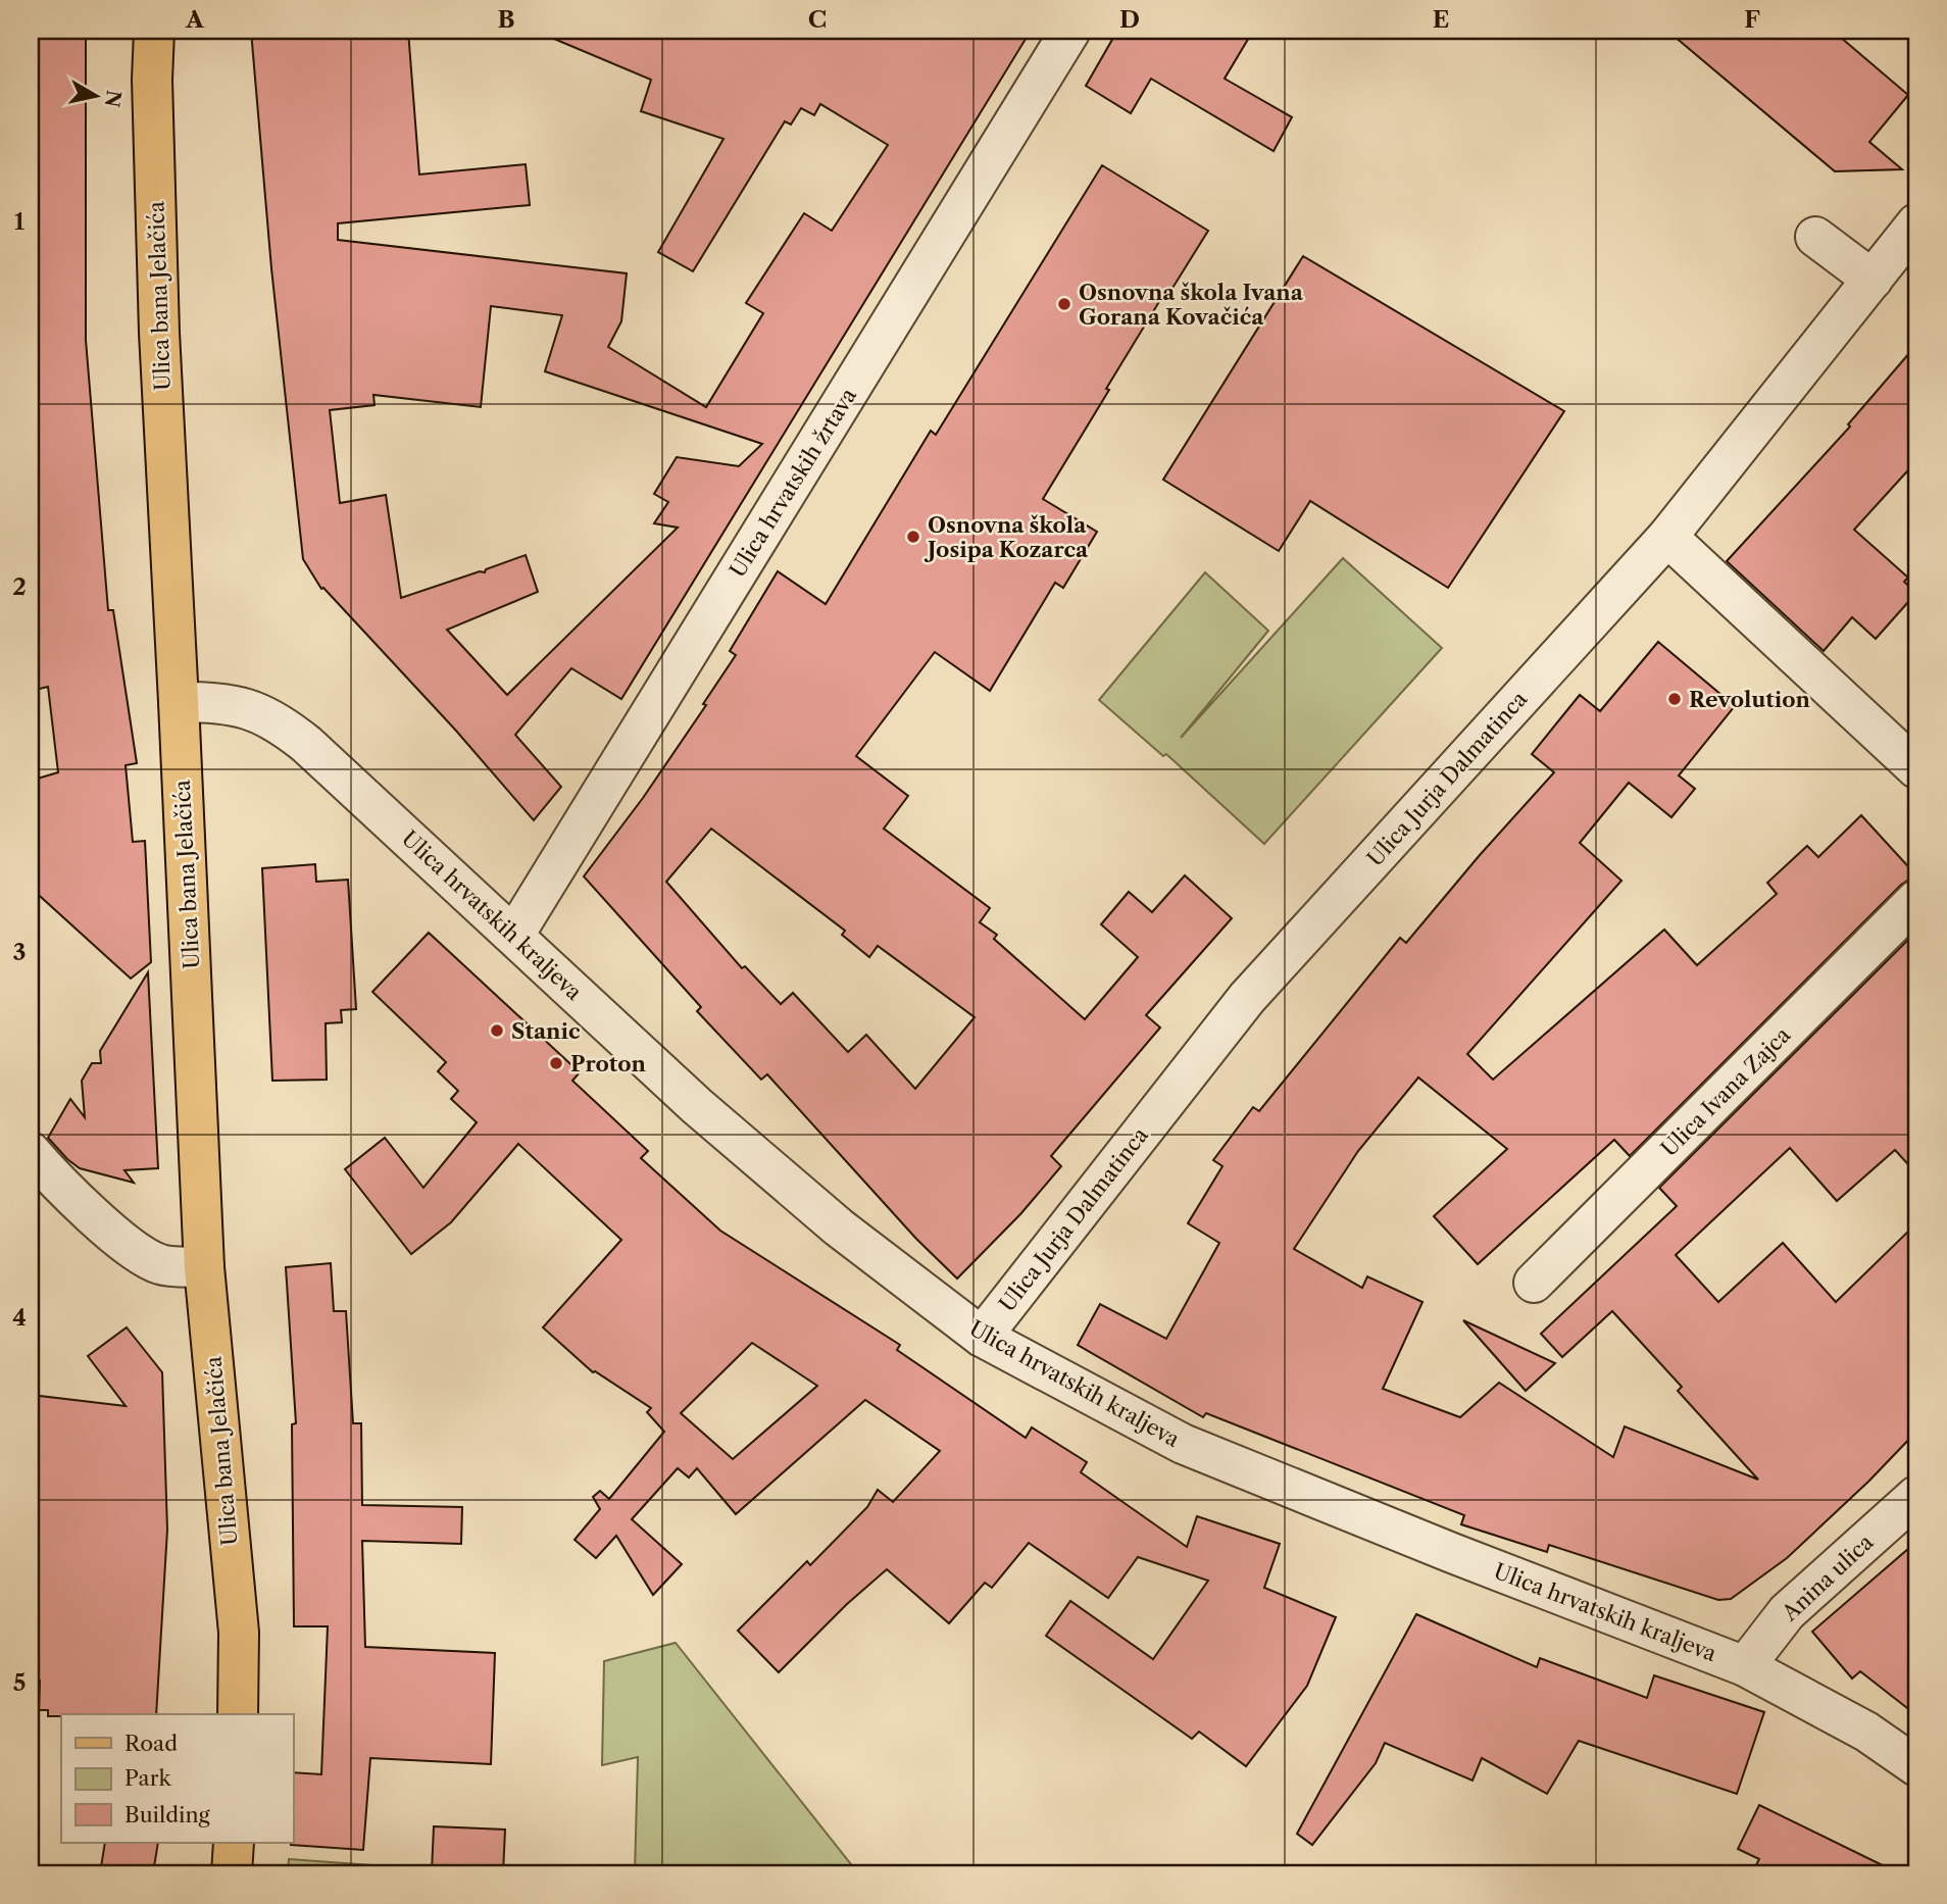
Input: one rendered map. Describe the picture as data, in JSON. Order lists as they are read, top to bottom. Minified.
{"streets":{"main road":["Ulica bana Jelačića"],"street":["Ulica hrvatskih žrtava","Ulica Jurja Dalmatinca","Ulica hrvatskih kraljeva","Ulica Ivana Zajca","Anina ulica"]},"crossings":[["Ulica bana Jelačića","Ulica hrvatskih kraljeva"],["Ulica hrvatskih žrtava","Ulica hrvatskih kraljeva"],["Ulica Jurja Dalmatinca","Ulica hrvatskih kraljeva"],["Ulica hrvatskih kraljeva","Anina ulica"]],"places":["Osnovna škola Ivana Gorana Kovačića","Osnovna škola Josipa Kozarca","Revolution","Stanic","Proton"],"legend":["Road","Park","Building"],"north":"right","grid":{"columns":["A","B","C","D","E","F"],"rows":["1","2","3","4","5"]}}
